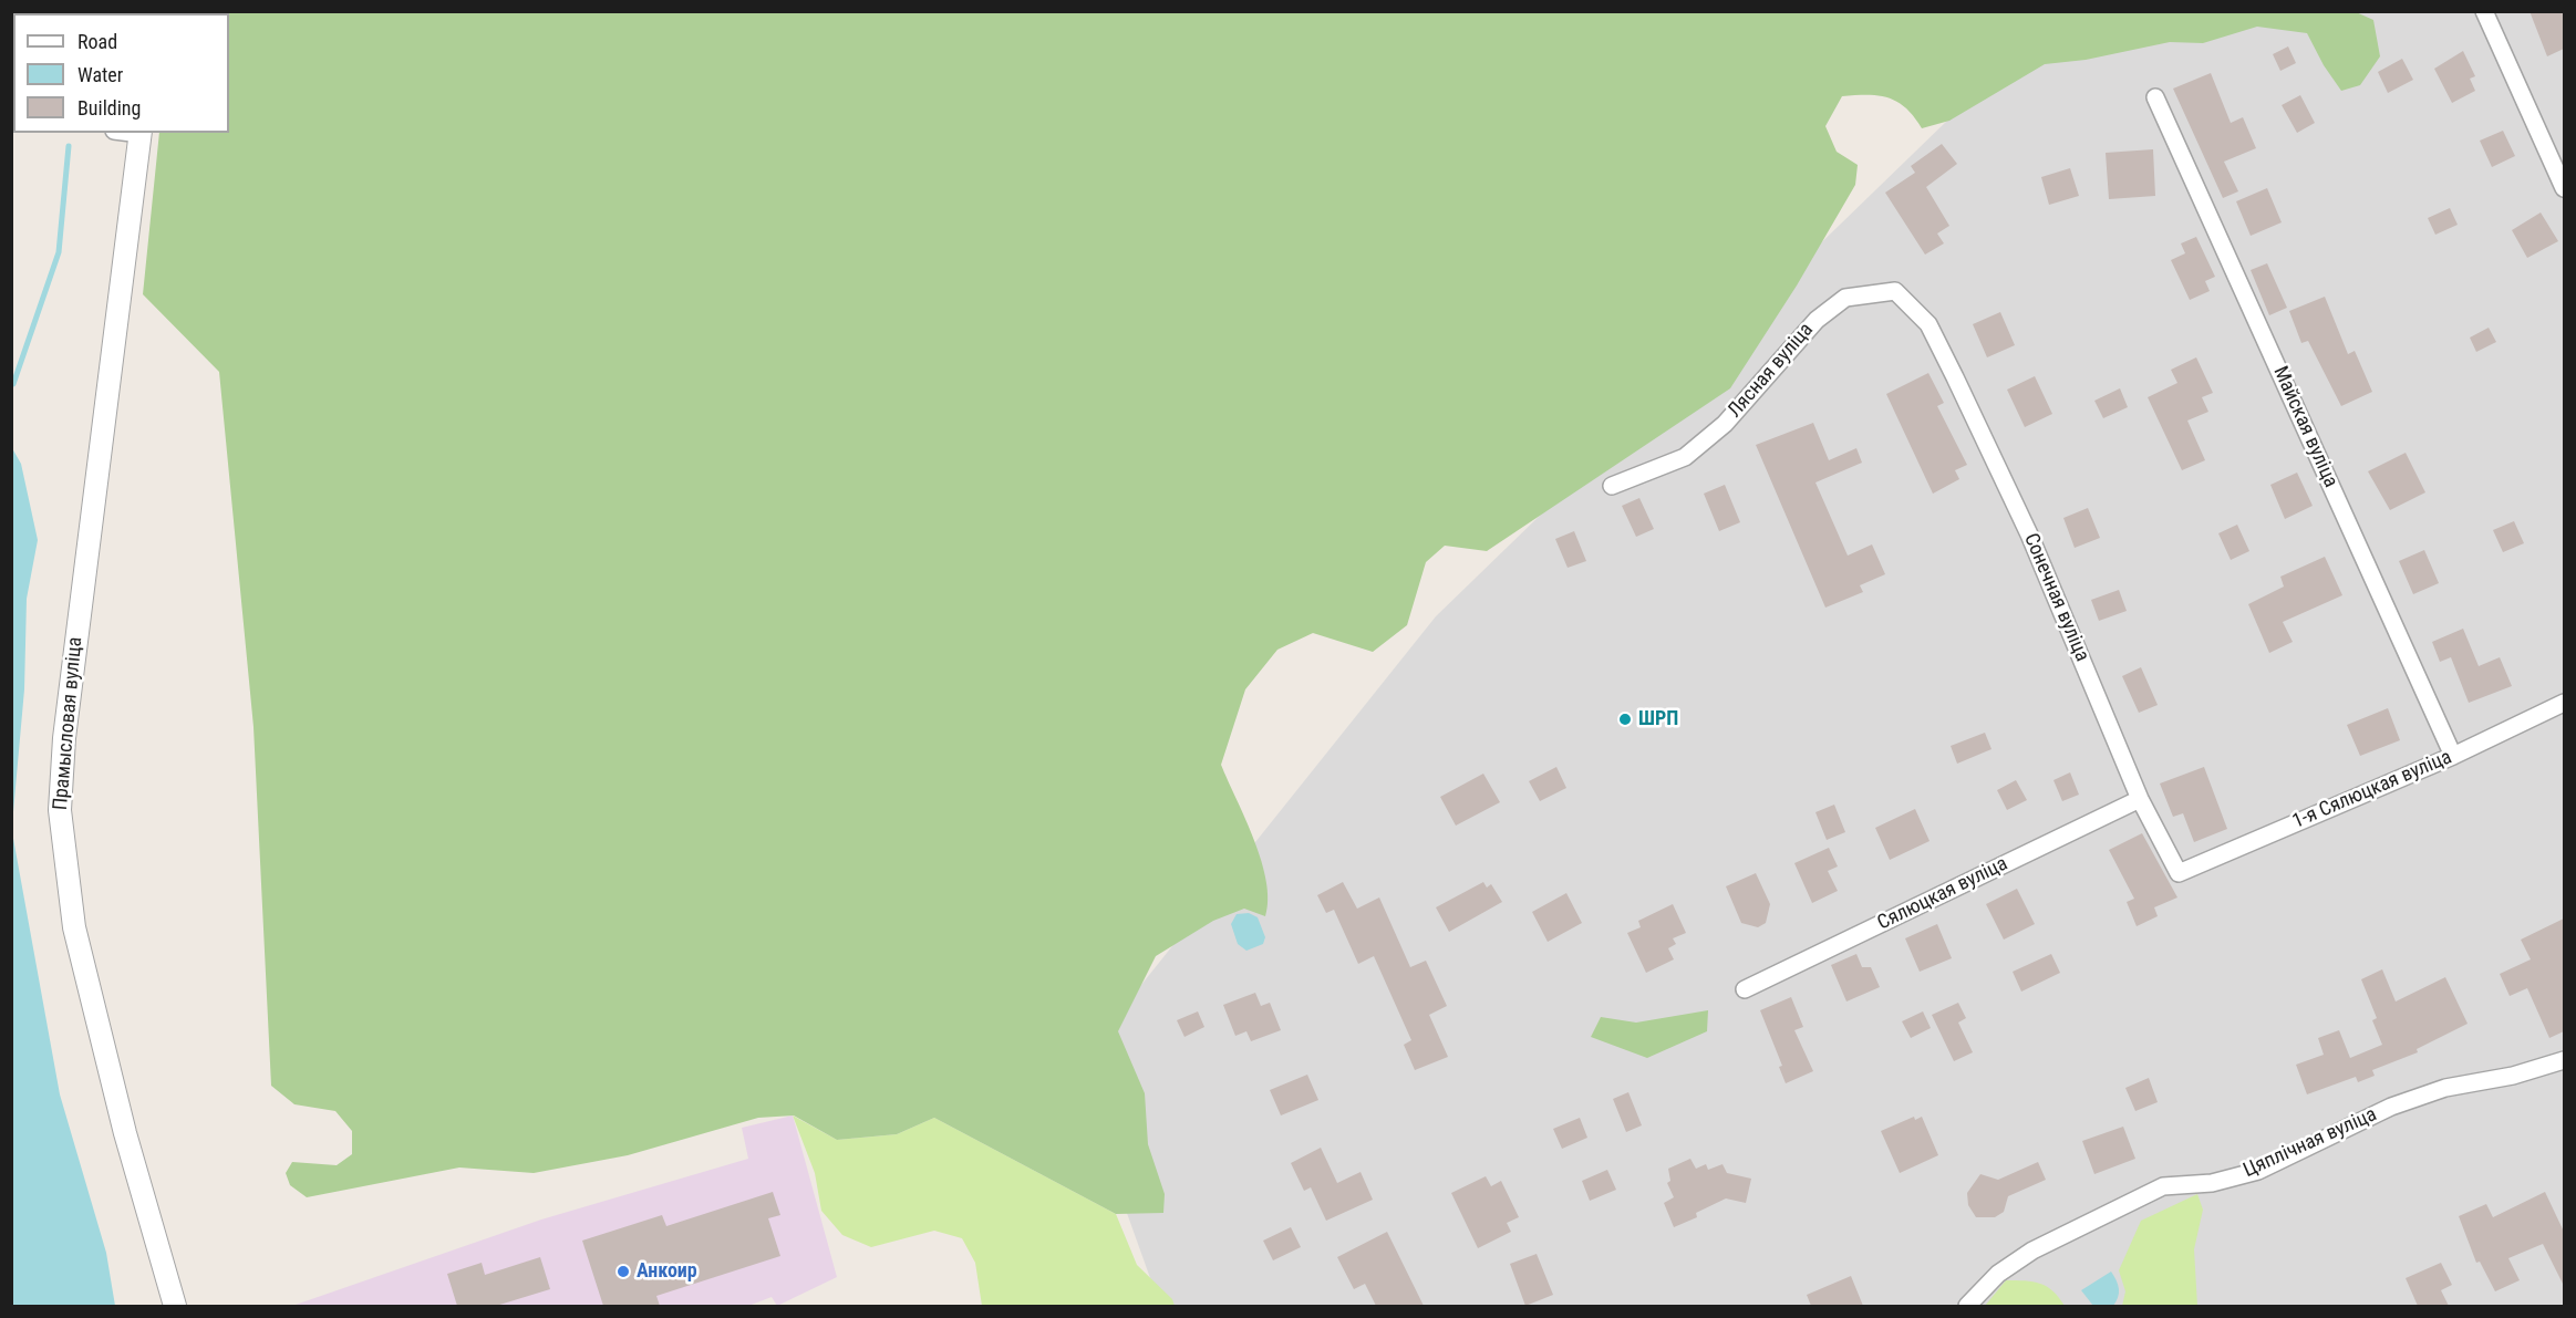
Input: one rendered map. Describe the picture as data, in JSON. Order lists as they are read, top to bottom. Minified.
{"streets":{"street":["Лясная вуліца","Майская вуліца","Сонечная вуліца","Прамысловая вуліца","1-я Сялюцкая вуліца","Сялюцкая вуліца","Цяплічная вуліца"]},"crossings":[["Лясная вуліца","Сонечная вуліца"],["Майская вуліца","1-я Сялюцкая вуліца"],["Сонечная вуліца","1-я Сялюцкая вуліца"],["Сонечная вуліца","Сялюцкая вуліца"]],"places":["ШРП","Анкоир"],"legend":["Road","Water","Building"]}
